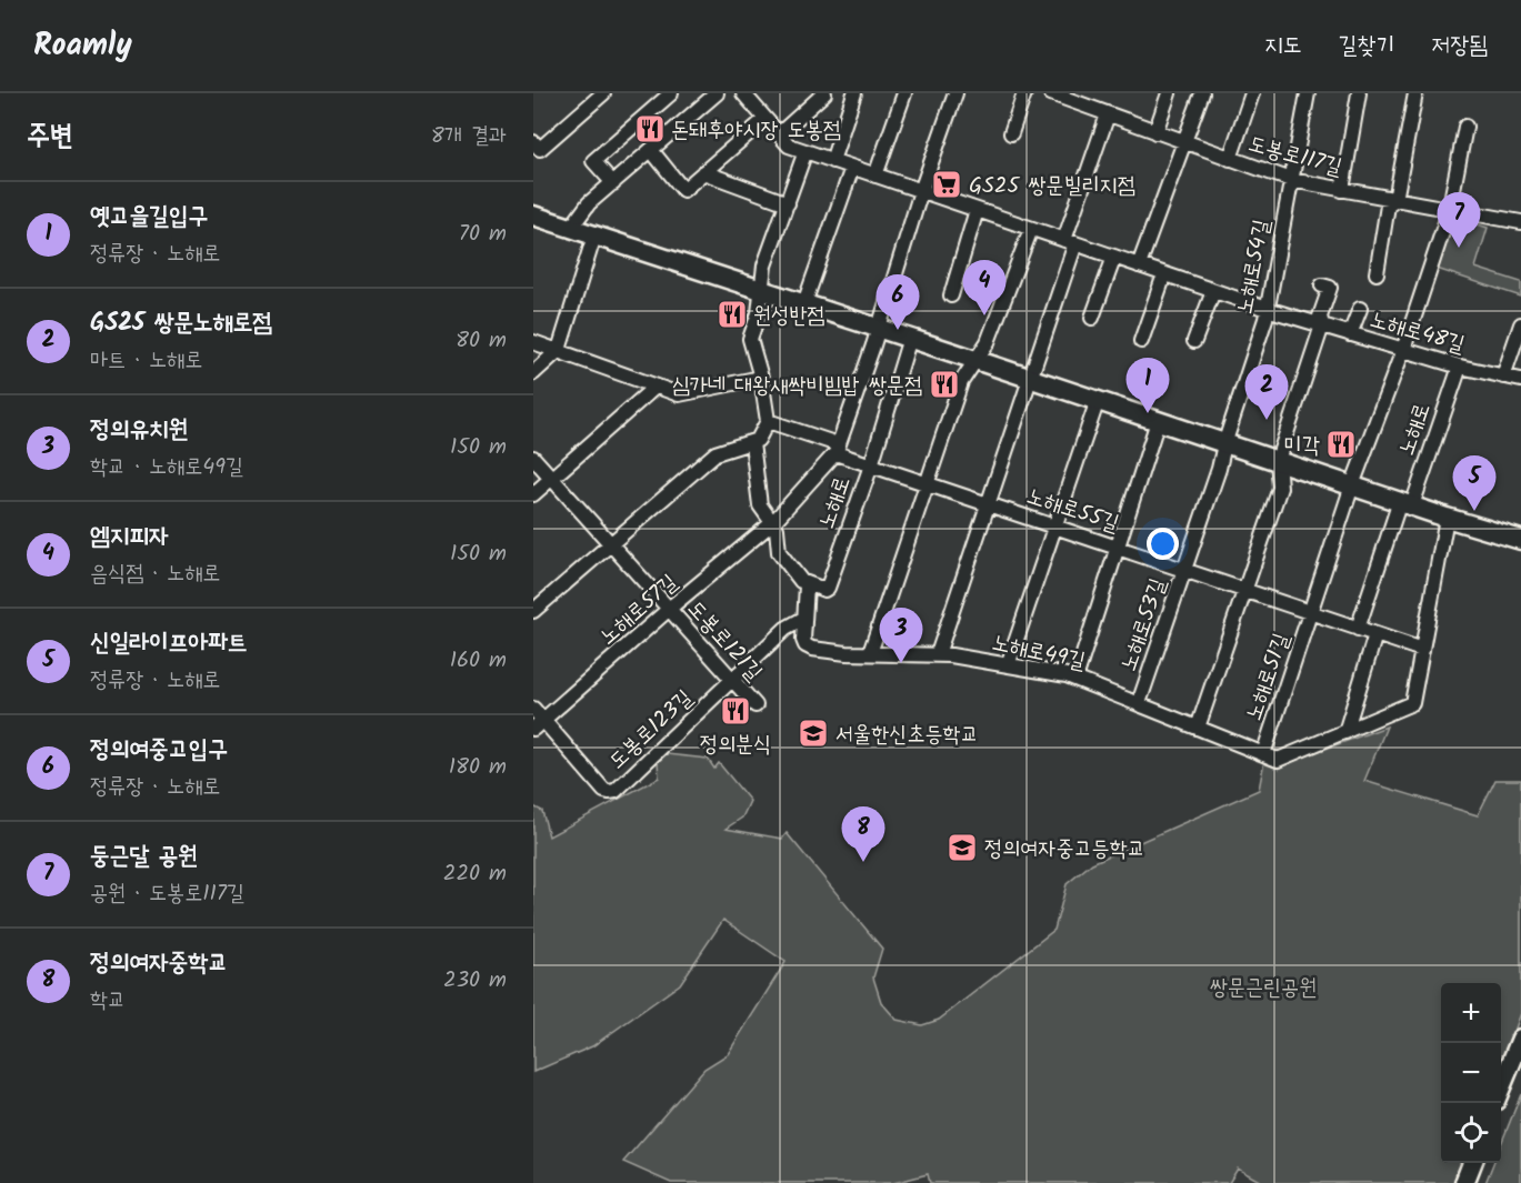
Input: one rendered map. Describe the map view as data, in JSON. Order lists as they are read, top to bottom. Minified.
{"streets":{"street":["도봉로117길","노해로54길","노해로48길","노해로","노해로55길","노해로57길","노해로53길","도봉로121길","노해로49길","노해로51길","도봉로123길"]},"crossings":[["도봉로117길","노해로54길"],["노해로54길","노해로48길"],["노해로54길","노해로53길"],["노해로48길","노해로"],["노해로","노해로55길"],["노해로","노해로49길"],["노해로","노해로51길"],["노해로55길","노해로57길"],["노해로55길","노해로53길"],["노해로55길","노해로51길"],["노해로57길","도봉로121길"],["노해로57길","도봉로123길"],["노해로53길","노해로49길"],["노해로53길","노해로51길"],["도봉로121길","도봉로123길"],["노해로49길","노해로51길"],["노해로49길","도봉로123길"]],"parks":["쌍문근린공원"],"places":{"restaurant":["돈돼후야시장 도봉점","원성반점","심가네 대왕새싹비빔밥 쌍문점","미각","정의분식"],"supermarket":["GS25 쌍문빌리지점"],"school or university":["서울한신초등학교","정의여자중고등학교"]},"page":{"header":"Roamly","nav":["지도","길찾기","저장됨"],"heading":["주변","8개 결과"],"list":[{"mark":"1","name":"옛고을길입구","note":"정류장 · 노해로","value":"70 m"},{"mark":"2","name":"GS25 쌍문노해로점","note":"마트 · 노해로","value":"80 m"},{"mark":"3","name":"정의유치원","note":"학교 · 노해로49길","value":"150 m"},{"mark":"4","name":"엠지피자","note":"음식점 · 노해로","value":"150 m"},{"mark":"5","name":"신일라이프아파트","note":"정류장 · 노해로","value":"160 m"},{"mark":"6","name":"정의여중고입구","note":"정류장 · 노해로","value":"180 m"},{"mark":"7","name":"둥근달 공원","note":"공원 · 도봉로117길","value":"220 m"},{"mark":"8","name":"정의여자중학교","note":"학교","value":"230 m"}],"pins":["7","4","6","1","2","5","3","8"],"map_buttons":["+","−"]}}
